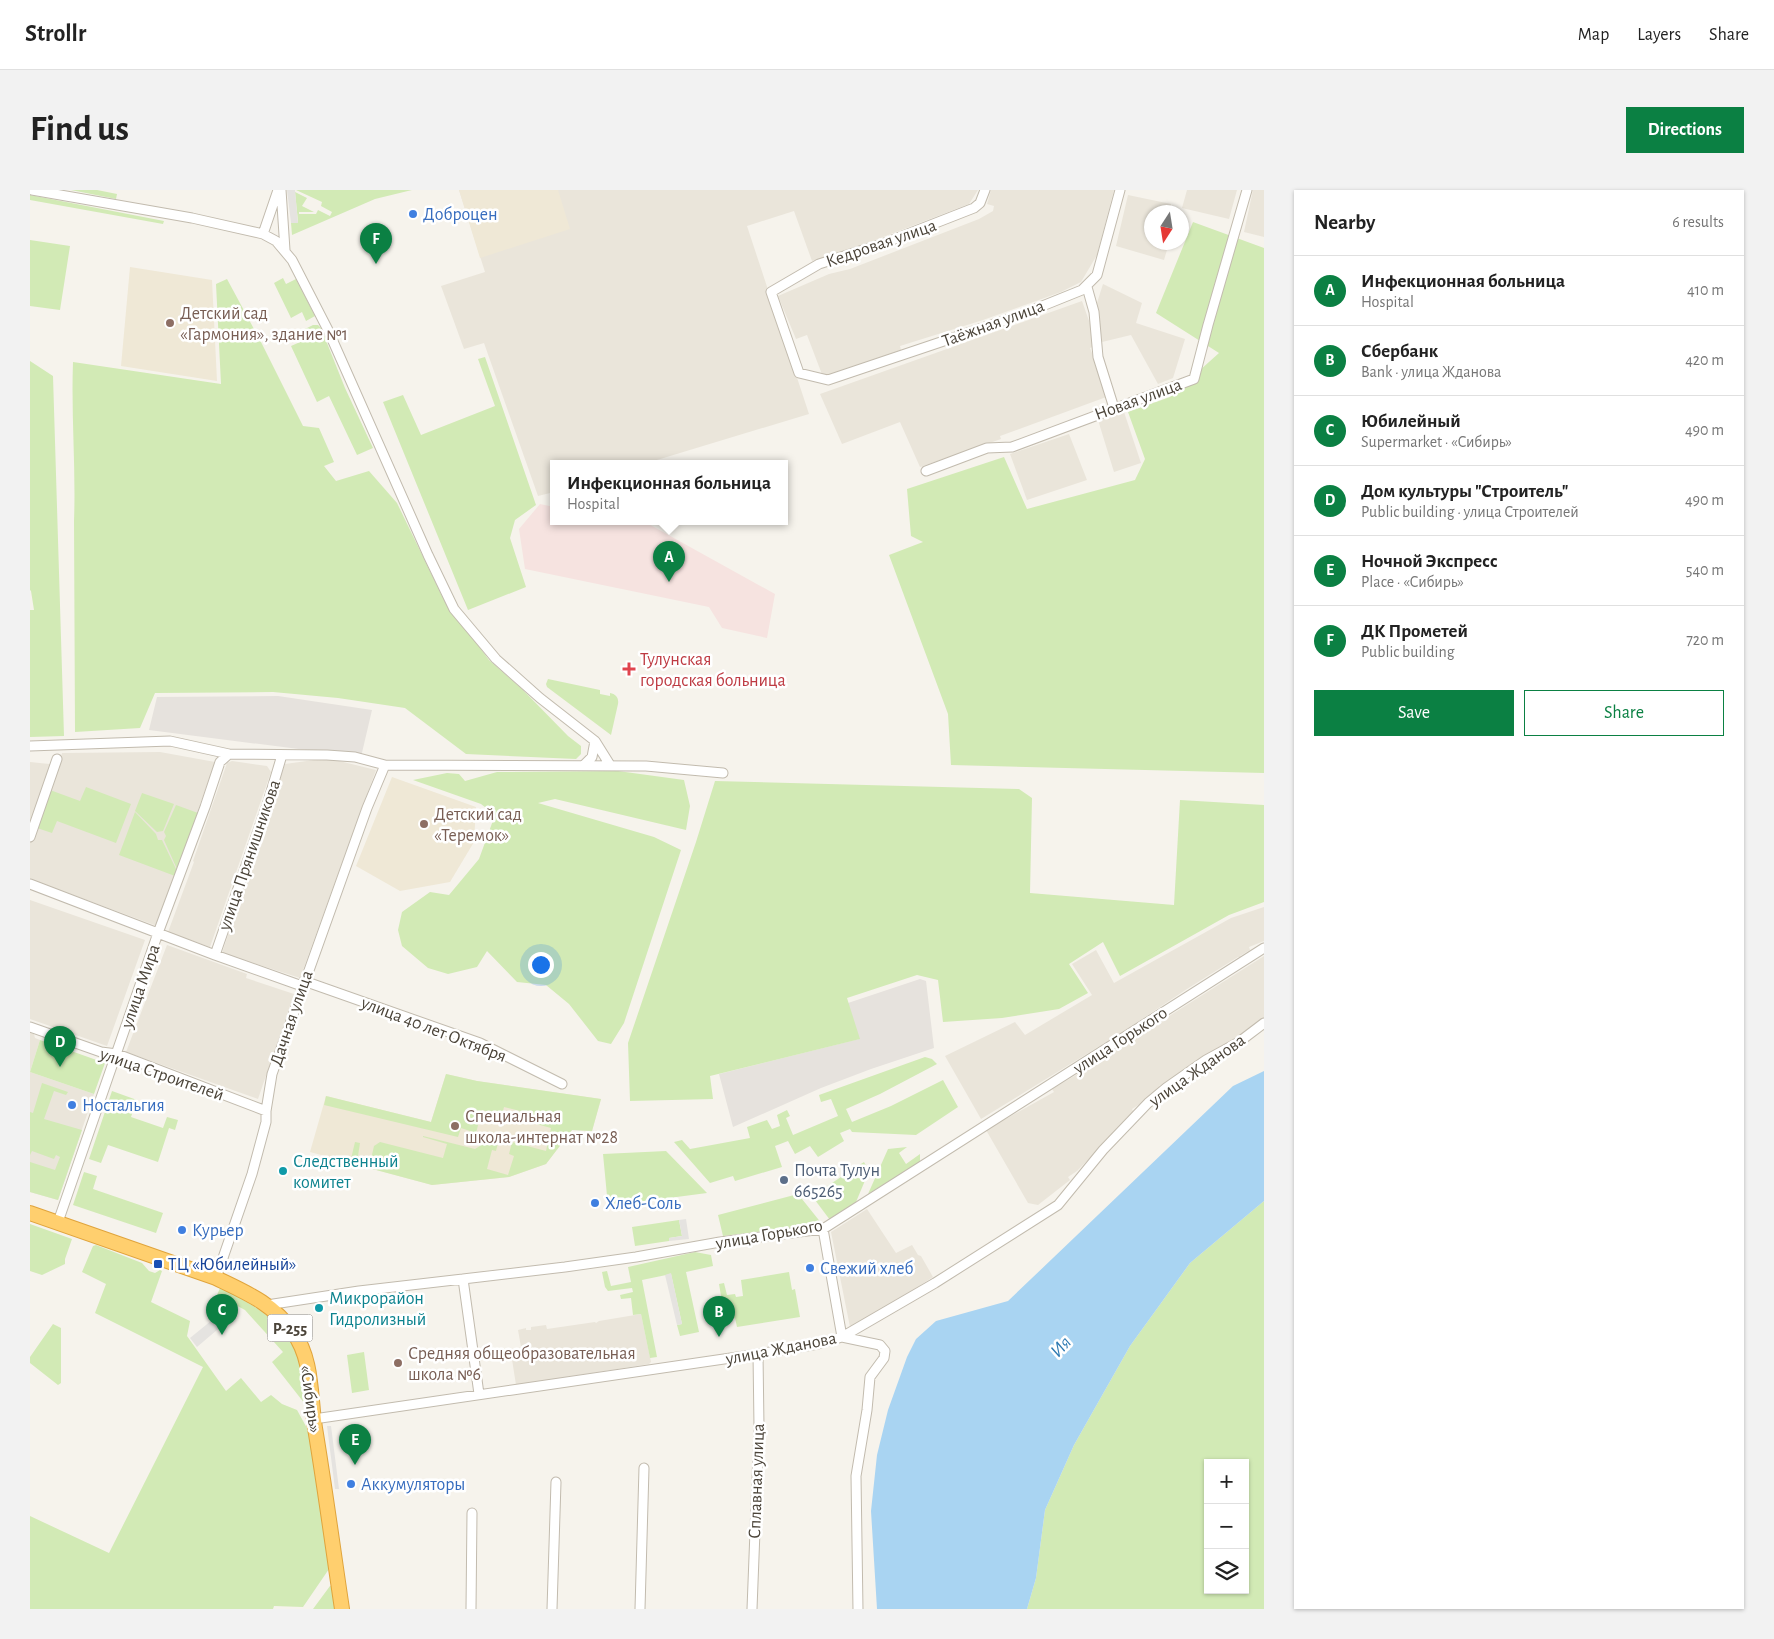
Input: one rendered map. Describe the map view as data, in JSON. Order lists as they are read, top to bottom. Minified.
{"streets":{"highway":["Р-255","«Сибирь»"],"street":["Кедровая улица","Таёжная улица","Новая улица","улица Прянишникова","улица Мира","Дачная улица","улица 40 лет Октября","улица Горького","улица Жданова","улица Строителей","Сплавная улица"]},"crossings":[["Кедровая улица","Таёжная улица"],["улица Прянишникова","улица 40 лет Октября"],["улица Мира","улица 40 лет Октября"],["улица Мира","улица Строителей"],["улица Мира","«Сибирь»"],["Дачная улица","улица 40 лет Октября"],["Дачная улица","улица Строителей"],["Дачная улица","«Сибирь»"],["улица Горького","«Сибирь»"],["улица Жданова","«Сибирь»"],["улица Жданова","Сплавная улица"]],"water":["Ия"],"places":{"other":["Доброцен","Детский сад «Гармония», здание №1","Детский сад «Теремок»","Ностальгия","Специальная школа-интернат №28","Следственный комитет","Почта Тулун 665265","Хлеб-Соль","Курьер","Свежий хлеб","Микрорайон Гидролизный","Средняя общеобразовательная школа №6","Аккумуляторы"],"health":["Тулунская городская больница"],"transit":["ТЦ «Юбилейный»"]},"north":"bottom","page":{"header":"Strollr","nav":["Map","Layers","Share"],"buttons":["Directions",["Save","Share"]],"title":"Find us","heading":["Nearby","6 results"],"pins":["F","A","D","C","B","E"],"list":[{"mark":"A","name":"Инфекционная больница","note":"Hospital","value":"410 m"},{"mark":"B","name":"Сбербанк","note":"Bank · улица Жданова","value":"420 m"},{"mark":"C","name":"Юбилейный","note":"Supermarket · «Сибирь»","value":"490 m"},{"mark":"D","name":"Дом культуры \"Строитель\"","note":"Public building · улица Строителей","value":"490 m"},{"mark":"E","name":"Ночной Экспресс","note":"Place · «Сибирь»","value":"540 m"},{"mark":"F","name":"ДК Прометей","note":"Public building","value":"720 m"}],"popup":["Инфекционная больница","Hospital"],"map_buttons":["+","−"]}}
